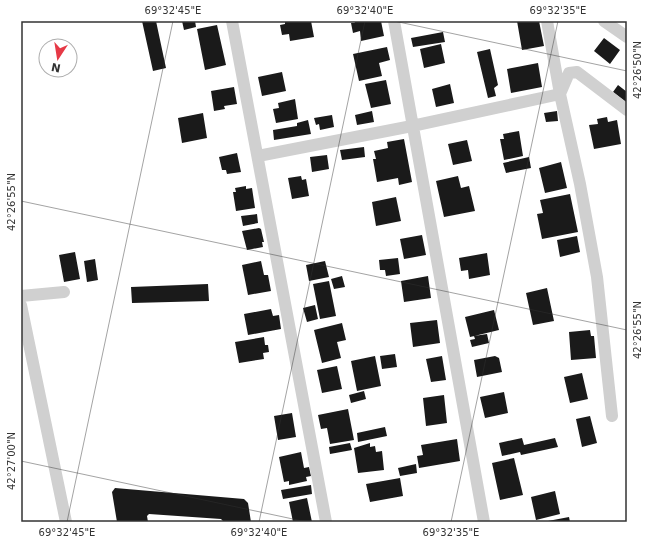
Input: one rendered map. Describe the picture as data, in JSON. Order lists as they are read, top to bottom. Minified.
{"north":"bottom","coordinates":["69°32'45\"E","69°32'40\"E","69°32'35\"E","42°26'50\"N","42°26'55\"N","42°27'00\"N"]}
